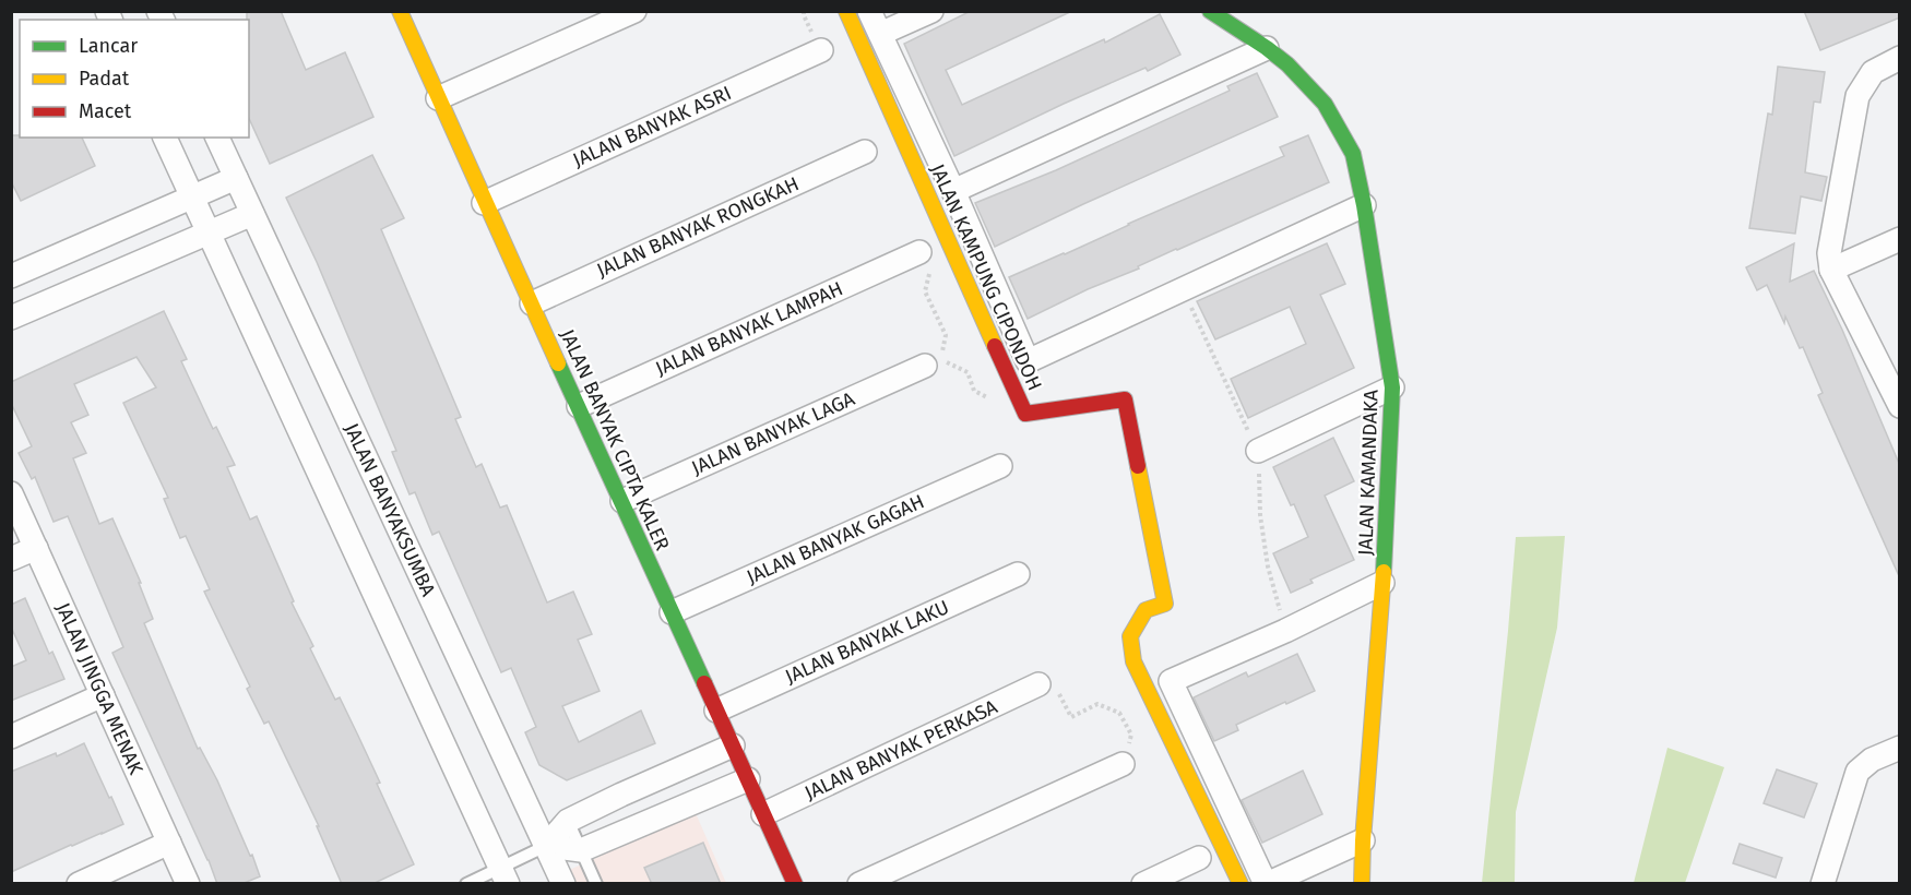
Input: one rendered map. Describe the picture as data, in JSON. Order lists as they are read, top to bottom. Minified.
{"streets":{"street":["JALAN BANYAK ASRI","JALAN BANYAK RONGKAH","JALAN KAMPUNG CIPONDOH","JALAN BANYAK LAMPAH","JALAN BANYAK LAGA","JALAN BANYAK CIPTA KALER","JALAN KAMANDAKA","JALAN BANYAKSUMBA","JALAN BANYAK GAGAH","JALAN BANYAK LAKU","JALAN JINGGA MENAK","JALAN BANYAK PERKASA"]},"crossings":[["JALAN BANYAK ASRI","JALAN BANYAK CIPTA KALER"],["JALAN BANYAK RONGKAH","JALAN BANYAK CIPTA KALER"],["JALAN BANYAK LAMPAH","JALAN BANYAK CIPTA KALER"],["JALAN BANYAK LAGA","JALAN BANYAK CIPTA KALER"],["JALAN BANYAK CIPTA KALER","JALAN BANYAK GAGAH"],["JALAN BANYAK CIPTA KALER","JALAN BANYAK LAKU"],["JALAN BANYAK CIPTA KALER","JALAN BANYAK PERKASA"]],"legend":["Lancar","Padat","Macet"]}
